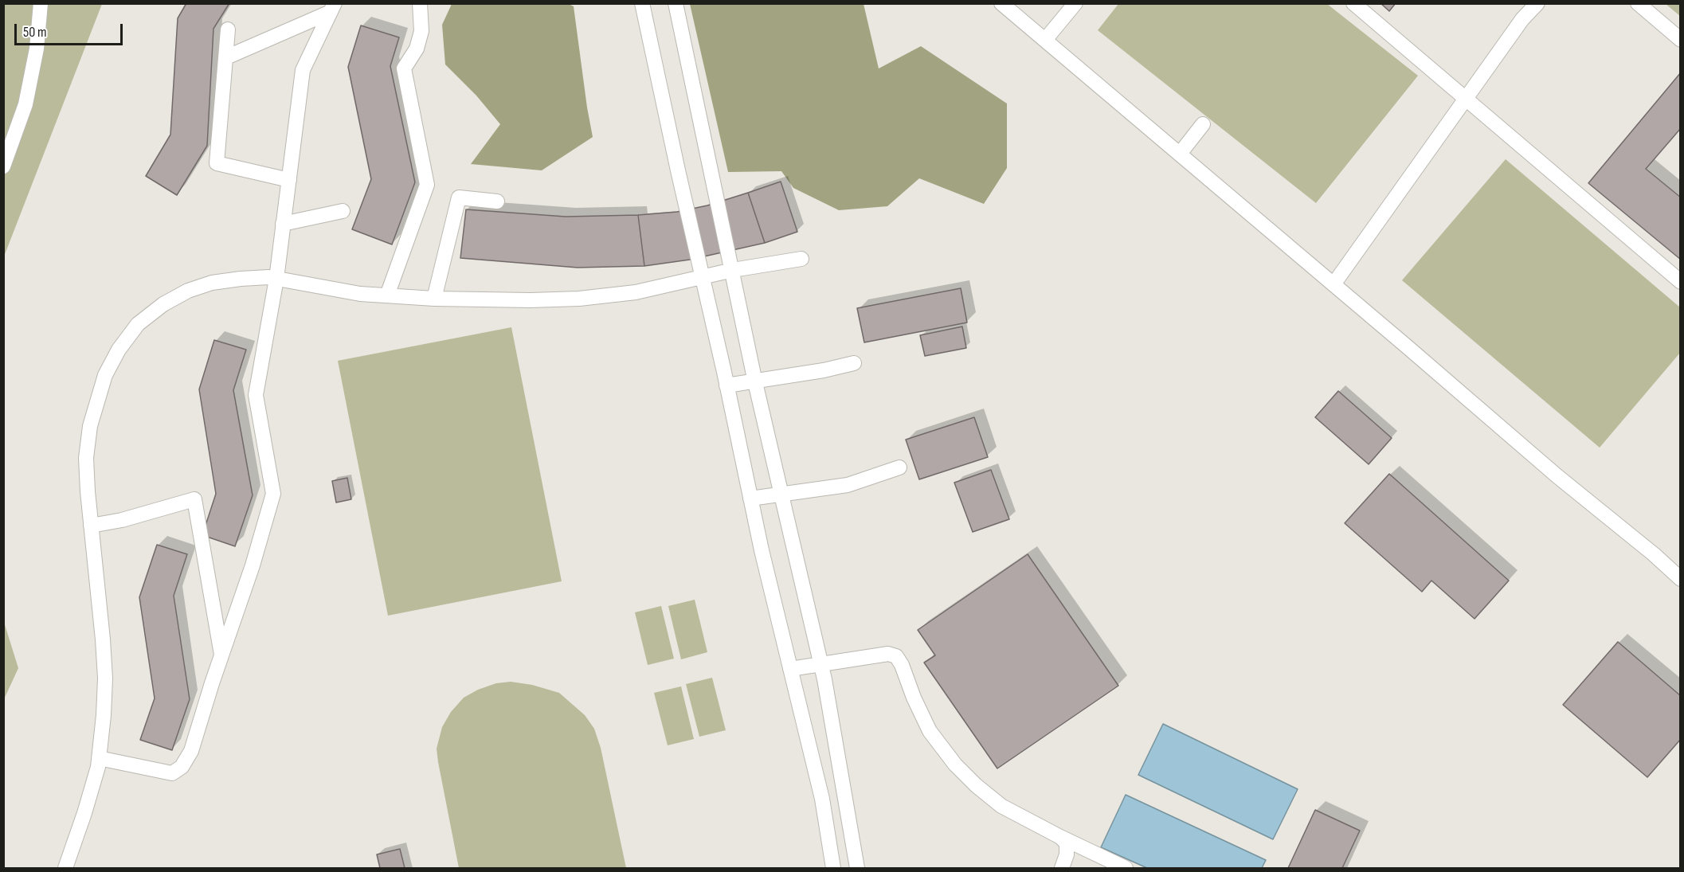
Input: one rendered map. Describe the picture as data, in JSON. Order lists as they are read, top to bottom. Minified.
{"scale_bar":"50 m"}
